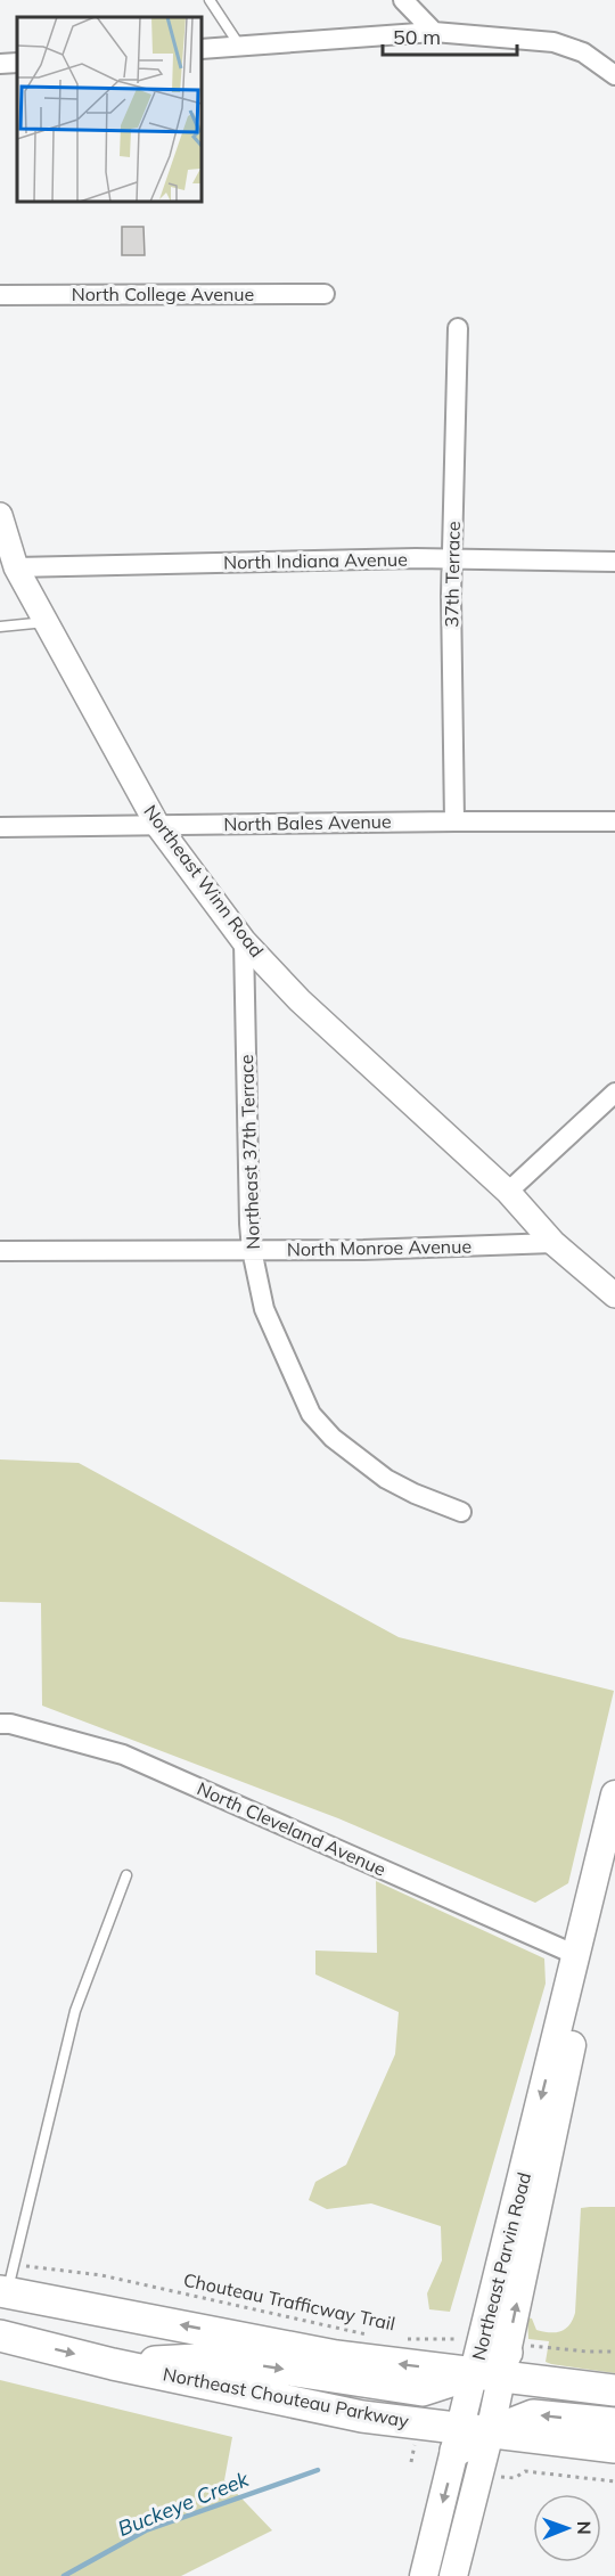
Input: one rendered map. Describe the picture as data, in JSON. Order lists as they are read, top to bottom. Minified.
{"streets":{"main road":["Northeast Parvin Road","Northeast Chouteau Parkway"],"street":["North College Avenue","North Indiana Avenue","37th Terrace","North Bales Avenue","Northeast Winn Road","Northeast 37th Terrace","North Monroe Avenue","North Cleveland Avenue"],"path":["Chouteau Trafficway Trail"]},"crossings":[["North Indiana Avenue","37th Terrace"],["North Indiana Avenue","Northeast Winn Road"],["37th Terrace","North Bales Avenue"],["North Bales Avenue","Northeast Winn Road"],["Northeast Winn Road","Northeast 37th Terrace"],["Northeast Winn Road","North Monroe Avenue"],["Northeast 37th Terrace","North Monroe Avenue"],["North Cleveland Avenue","Northeast Parvin Road"],["Northeast Parvin Road","Chouteau Trafficway Trail"],["Northeast Parvin Road","Northeast Chouteau Parkway"]],"water":["Buckeye Creek"],"scale_bar":"50 m","north":"right"}
